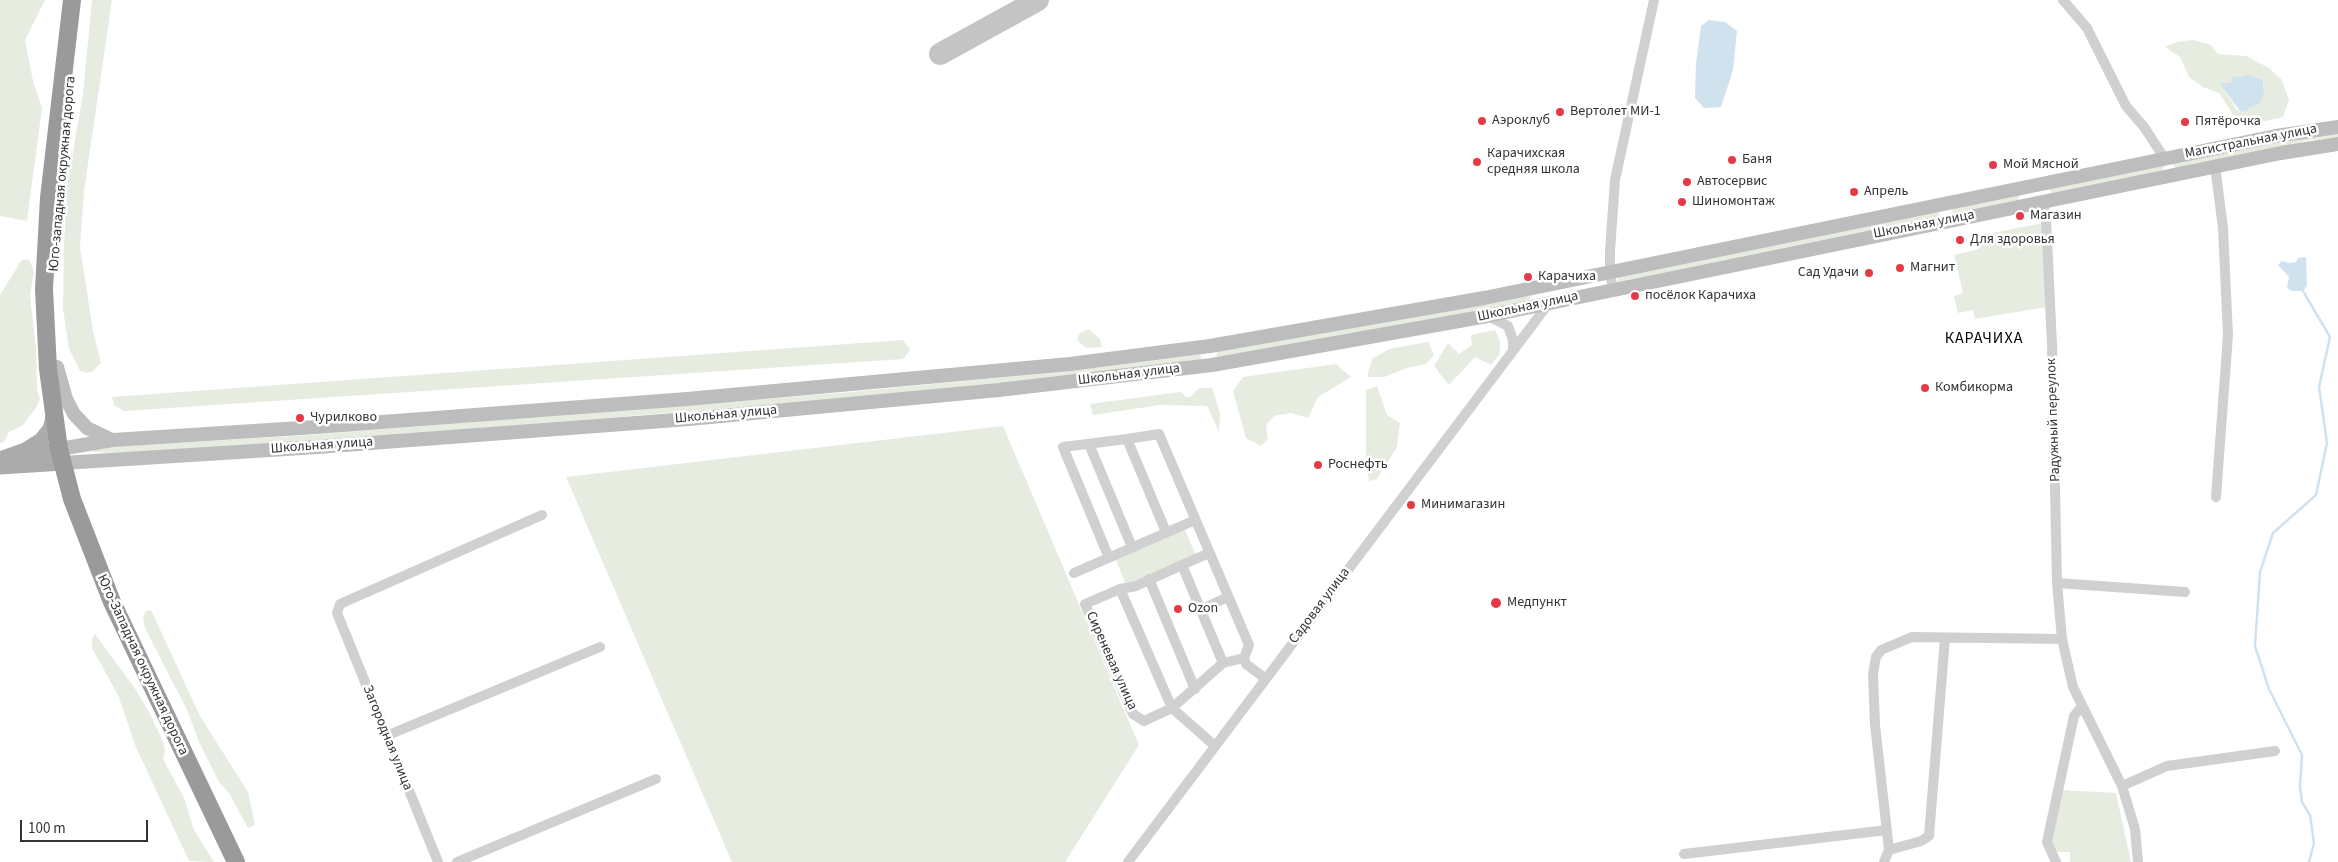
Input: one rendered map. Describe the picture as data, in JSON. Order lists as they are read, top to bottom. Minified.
{"streets":{"highway":["Юго-западная окружная дорога","Юго-Западная окружная дорога"],"main road":["Магистральная улица","Школьная улица"],"street":["Радужный переулок","Садовая улица","Сиреневая улица","Загородная улица"]},"crossings":[["Магистральная улица","Школьная улица"],["Юго-западная окружная дорога","Школьная улица"],["Юго-западная окружная дорога","Юго-Западная окружная дорога"],["Школьная улица","Радужный переулок"],["Школьная улица","Садовая улица"],["Школьная улица","Юго-Западная окружная дорога"]],"districts":["КАРАЧИХА"],"places":["Вертолет МИ-1","Аэроклуб","Пятёрочка","Баня","Карачихская средняя школа","Мой Мясной","Автосервис","Апрель","Шиномонтаж","Магазин","Для здоровья","Магнит","Сад Удачи","Карачиха","посёлок Карачиха","Комбикорма","Чурилково","Роснефть","Минимагазин","Медпункт","Ozon"],"scale_bar":"100 m"}
